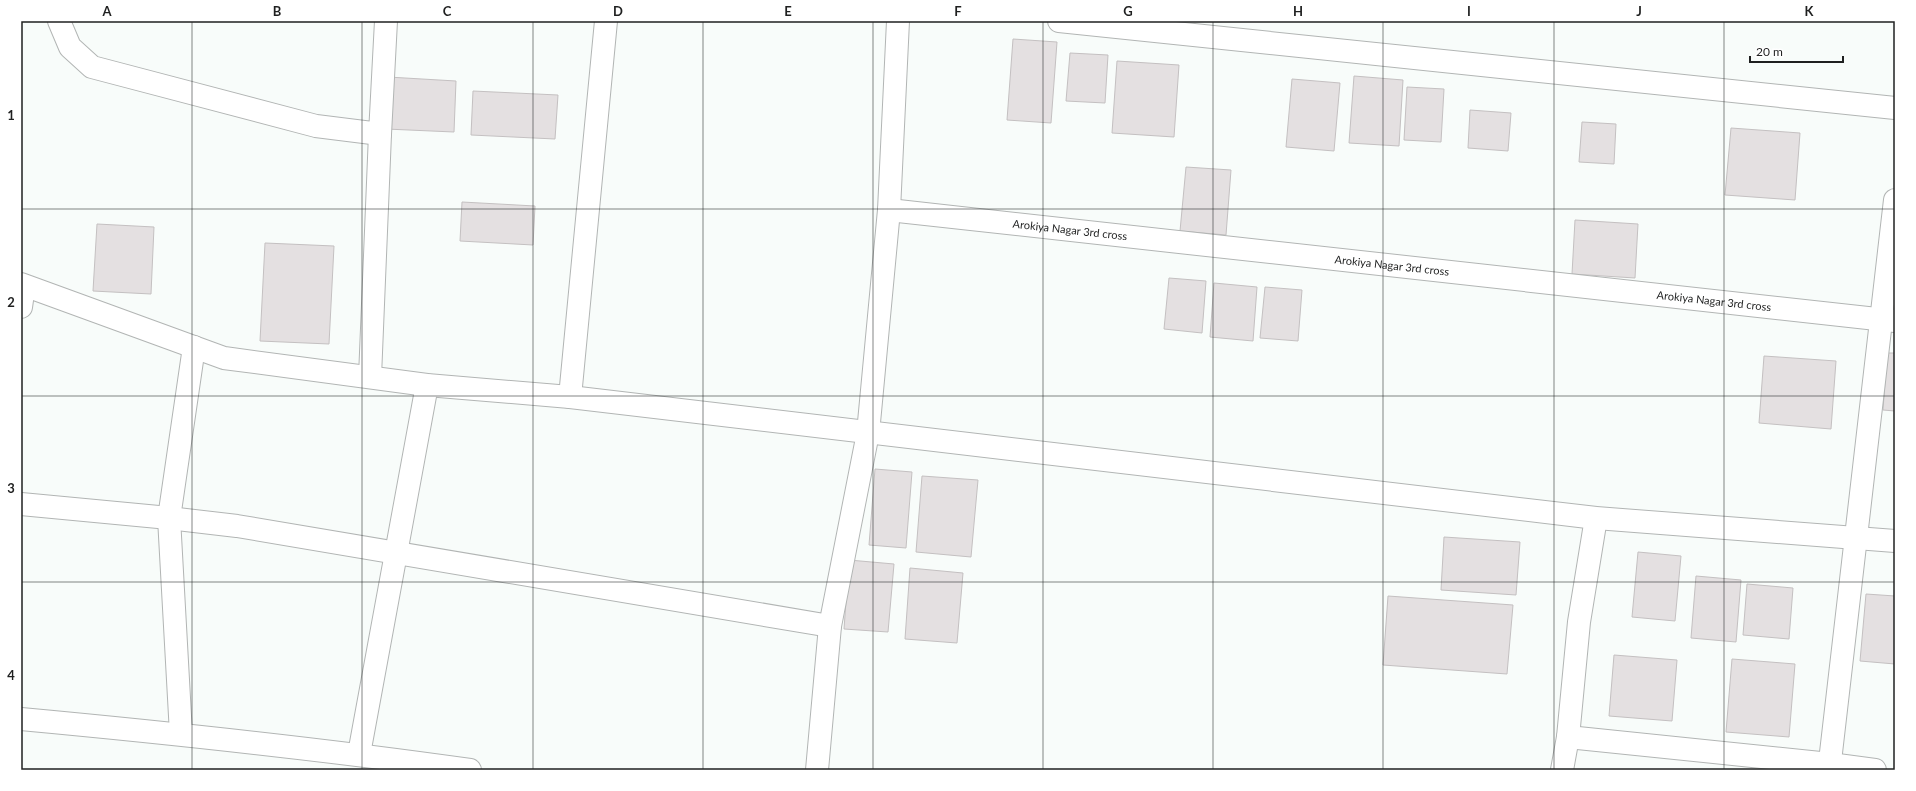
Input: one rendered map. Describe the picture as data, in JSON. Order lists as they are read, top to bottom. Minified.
{"streets":{"street":["Arokiya Nagar 3rd cross"]},"scale_bar":"20 m","grid":{"columns":["A","B","C","D","E","F","G","H","I","J","K"],"rows":["1","2","3","4"]}}
